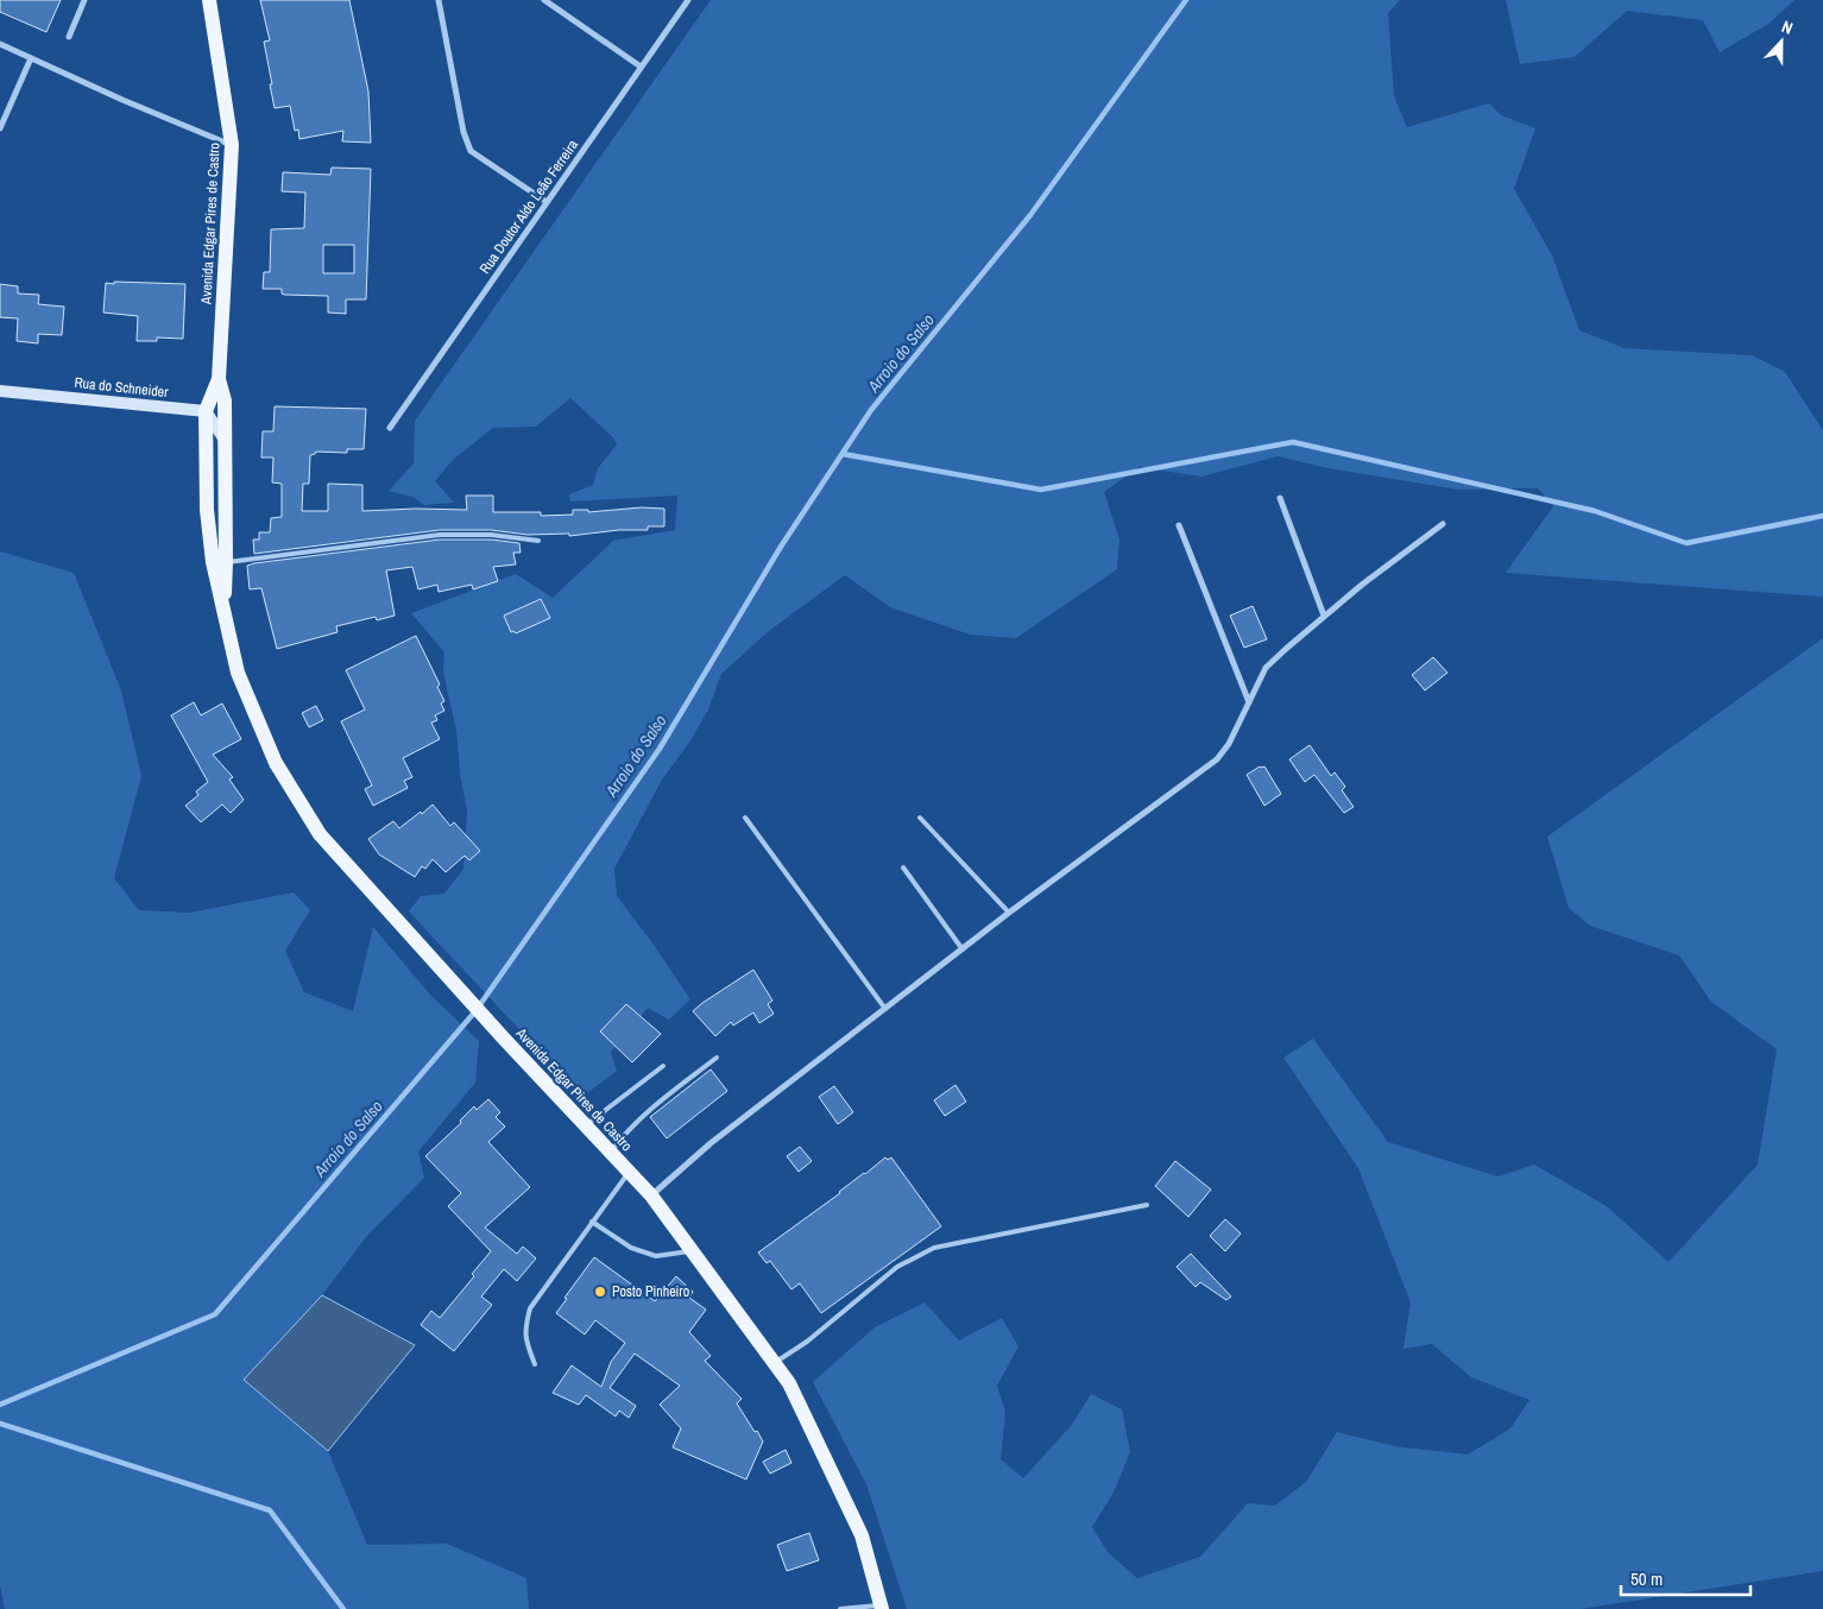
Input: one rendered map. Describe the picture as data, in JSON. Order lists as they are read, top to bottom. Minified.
{"streets":{"main road":["Avenida Edgar Pires de Castro"],"street":["Rua Doutor Aldo Leão Ferreira","Rua do Schneider"]},"crossings":[["Avenida Edgar Pires de Castro","Rua do Schneider"]],"water":["Arroio do Salso"],"places":["Posto Pinheiro"],"scale_bar":"50 m","north":"top"}
